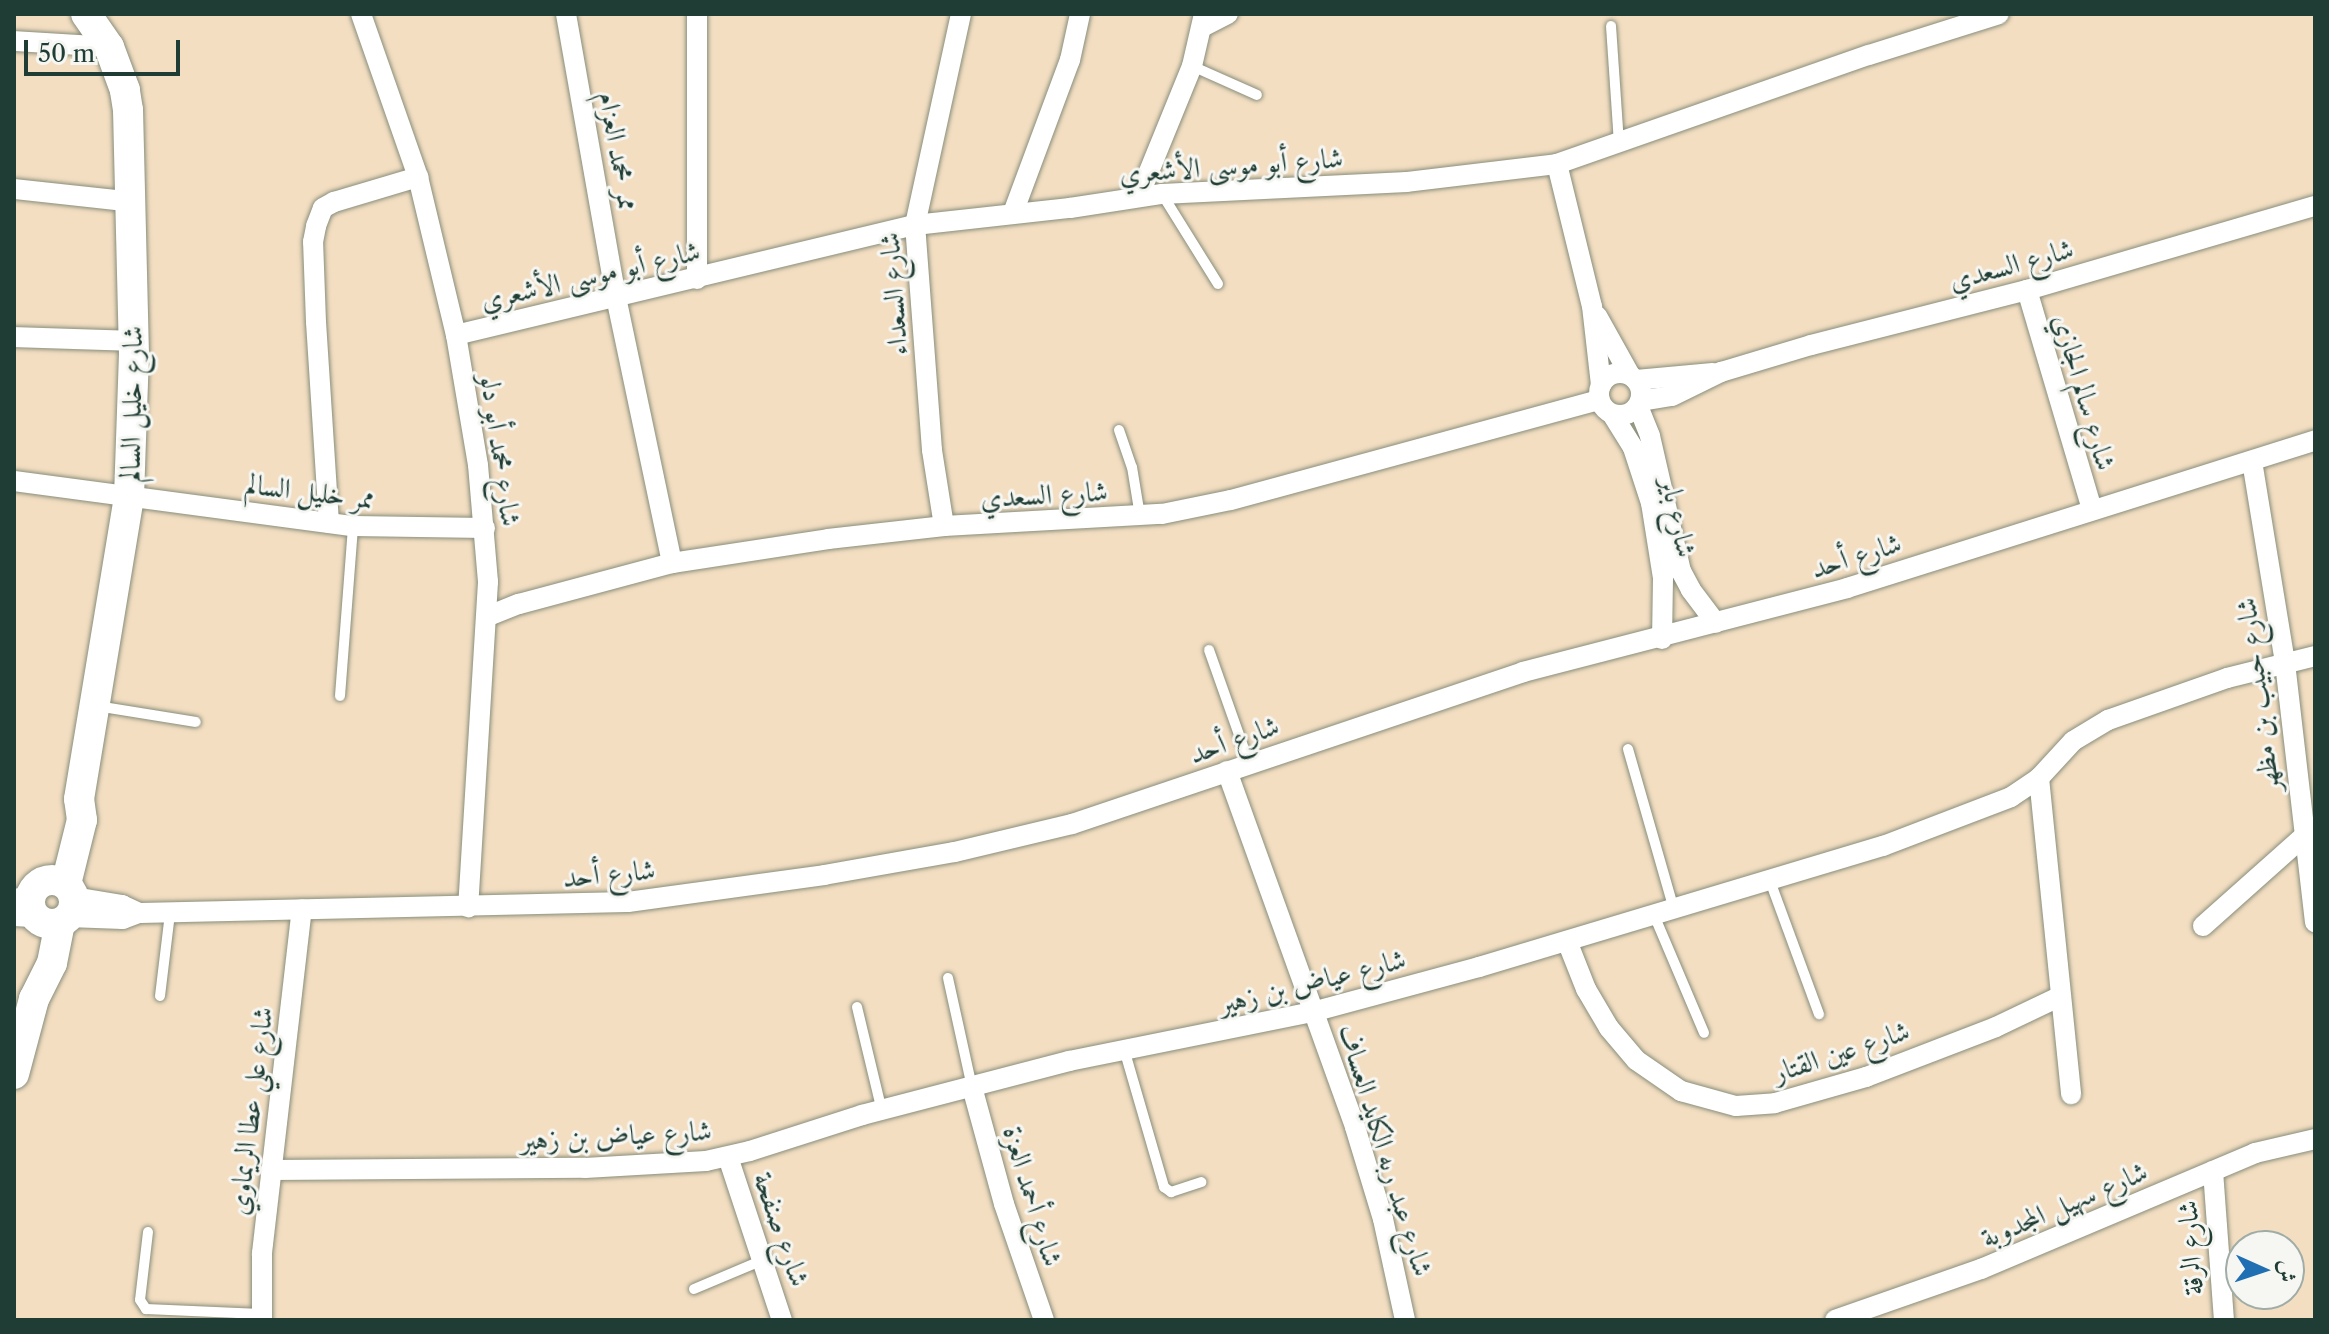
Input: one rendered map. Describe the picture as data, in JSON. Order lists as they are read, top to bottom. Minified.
{"streets":{"street":["ممر محمد العزام","شارع أبو موسى الأشعري","شارع السعدي","شارع السعداء","شارع سالم الجازي","شارع خليل السالم","شارع محمد أبو دلو","ممر خليل السالم","شارع باير","شارع أحد","شارع حبيب بن مظهر","شارع عياض بن زهير","شارع عين القتار","شارع علي عطا الريماوي","شارع عبد ربه الكايد العساف","شارع أحمد العزة","شارع سهيل المجدوبة","شارع صنفحة","شارع الرقة"]},"crossings":[["ممر محمد العزام","شارع أبو موسى الأشعري"],["ممر محمد العزام","شارع السعدي"],["شارع أبو موسى الأشعري","شارع السعداء"],["شارع أبو موسى الأشعري","شارع محمد أبو دلو"],["شارع أبو موسى الأشعري","شارع باير"],["شارع السعدي","شارع السعداء"],["شارع السعدي","شارع سالم الجازي"],["شارع السعدي","شارع محمد أبو دلو"],["شارع السعدي","شارع باير"],["شارع سالم الجازي","شارع أحد"],["شارع خليل السالم","ممر خليل السالم"],["شارع خليل السالم","شارع أحد"],["شارع محمد أبو دلو","ممر خليل السالم"],["شارع محمد أبو دلو","شارع أحد"],["شارع باير","شارع أحد"],["شارع أحد","شارع حبيب بن مظهر"],["شارع أحد","شارع علي عطا الريماوي"],["شارع أحد","شارع عبد ربه الكايد العساف"],["شارع حبيب بن مظهر","شارع عياض بن زهير"],["شارع عياض بن زهير","شارع عين القتار"],["شارع عياض بن زهير","شارع علي عطا الريماوي"],["شارع عياض بن زهير","شارع عبد ربه الكايد العساف"],["شارع عياض بن زهير","شارع أحمد العزة"],["شارع عياض بن زهير","شارع صنفحة"],["شارع سهيل المجدوبة","شارع الرقة"]],"scale_bar":"50 m","north":"right"}
